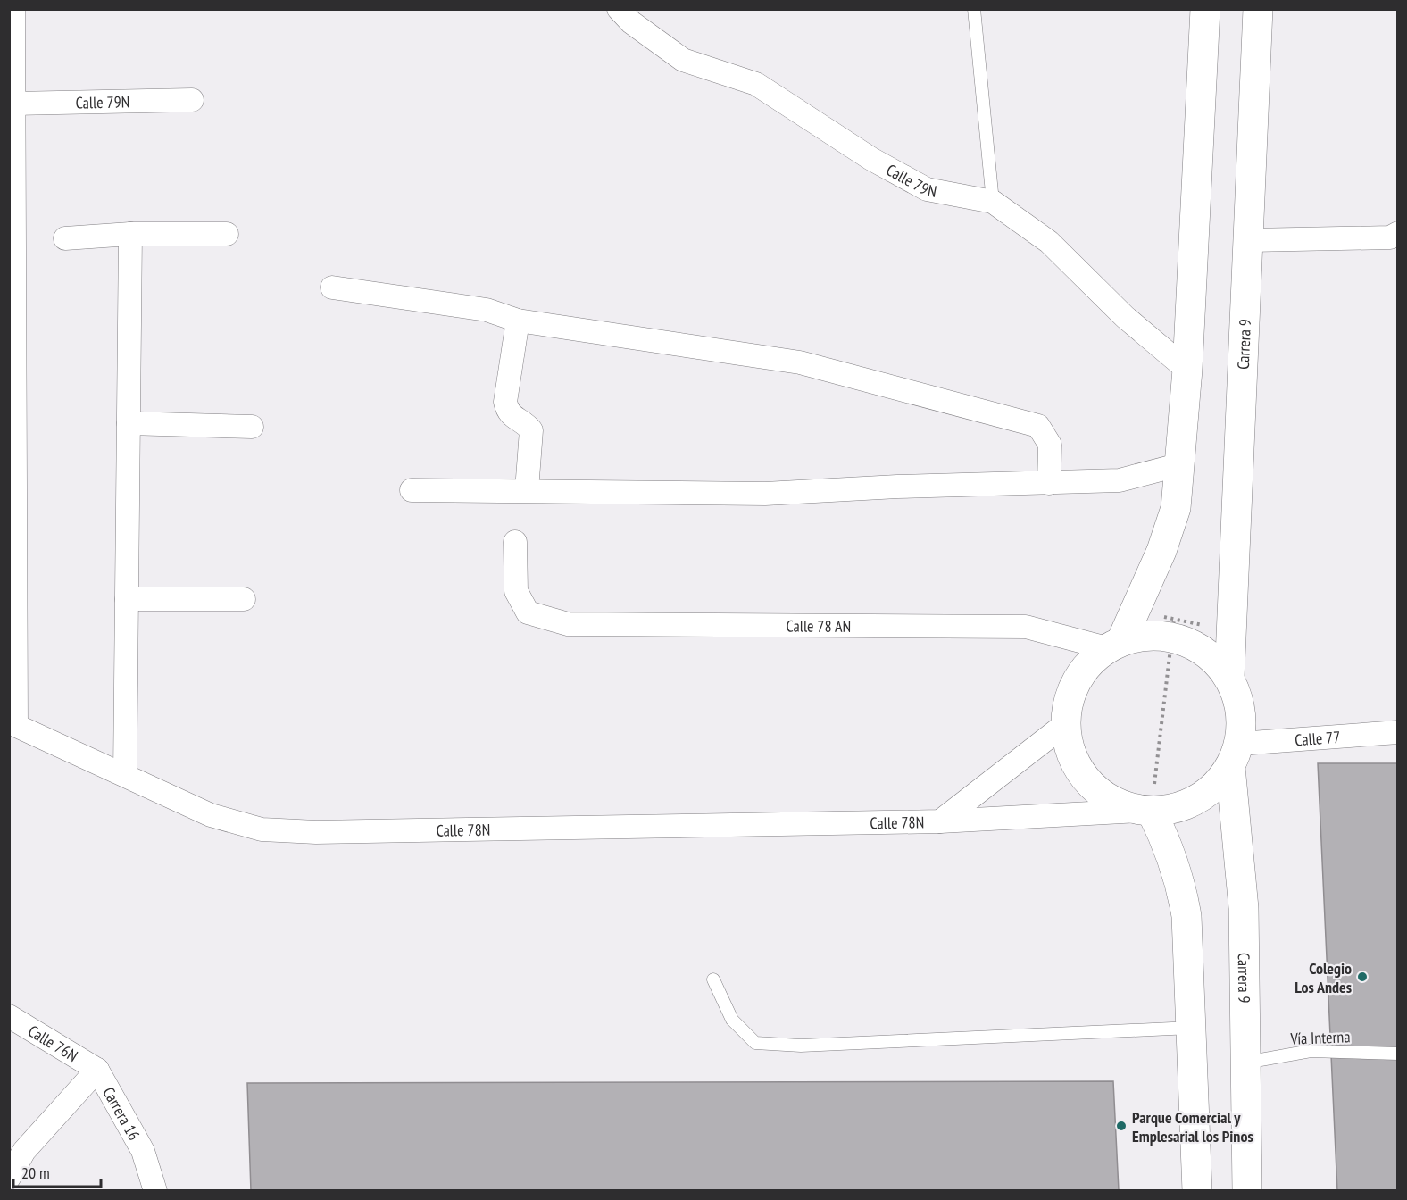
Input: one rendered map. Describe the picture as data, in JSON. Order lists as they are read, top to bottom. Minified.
{"streets":{"main road":["Carrera 9"],"street":["Calle 79N","Calle 78 AN","Calle 77","Calle 78N","Calle 76N","Carrera 16"],"lane":["Vía Interna"]},"crossings":[["Carrera 9","Calle 77"],["Carrera 9","Vía Interna"],["Calle 76N","Carrera 16"]],"places":["Colegio Los Andes","Parque Comercial y Emplesarial los Pinos"],"scale_bar":"20 m"}
